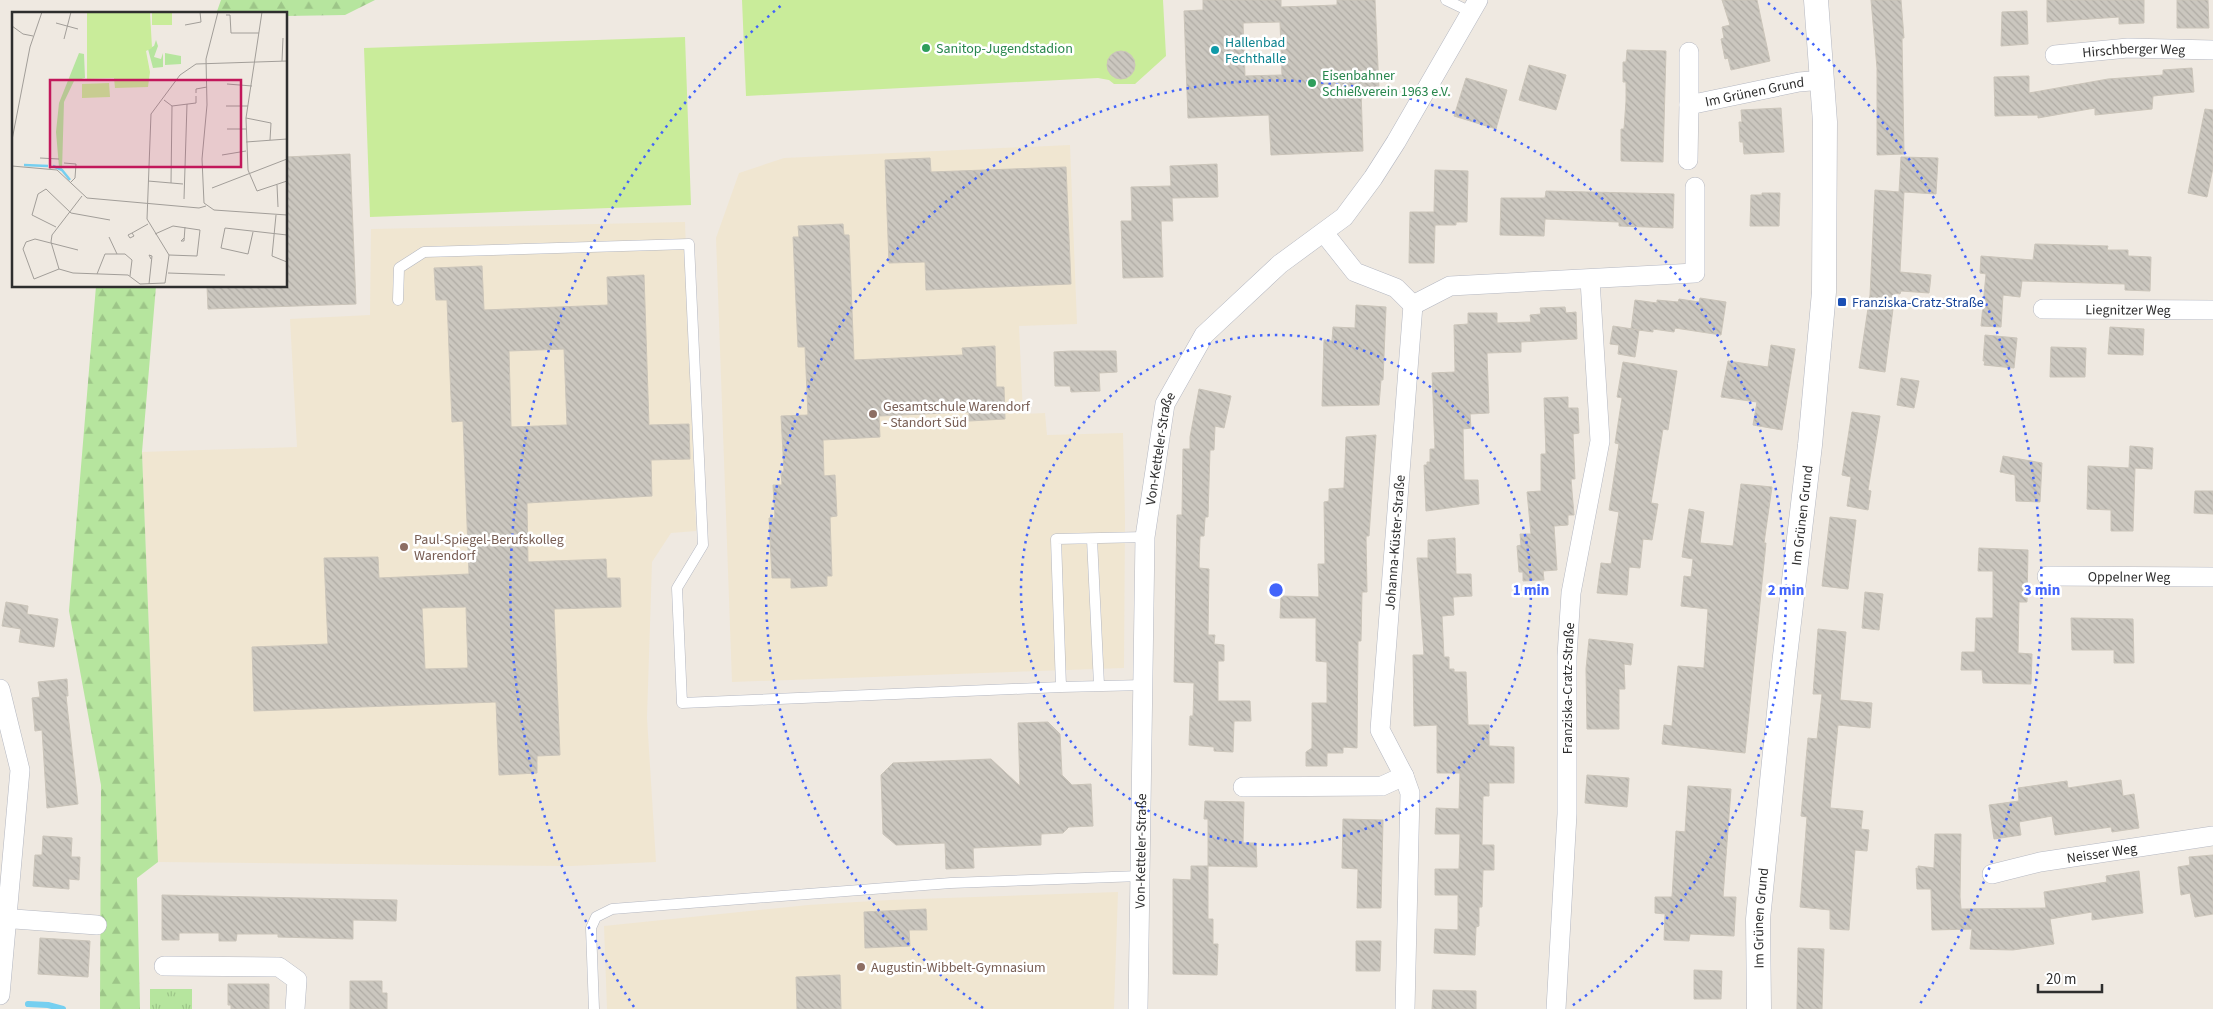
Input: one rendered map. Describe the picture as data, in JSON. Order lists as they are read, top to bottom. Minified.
{"streets":{"street":["Hirschberger Weg","Im Grünen Grund","Liegnitzer Weg","Von-Ketteler-Straße","Johanna-Küster-Straße","Oppelner Weg","Franziska-Cratz-Straße","Neisser Weg"]},"places":{"other":["Sanitop-Jugendstadion","Hallenbad Fechthalle","Eisenbahner Schießverein 1963 e.V.","Gesamtschule Warendorf - Standort Süd","Paul-Spiegel-Berufskolleg Warendorf","Augustin-Wibbelt-Gymnasium"],"transit":["Franziska-Cratz-Straße"]},"scale_bar":"20 m","rings":["1 min","2 min","3 min"]}
